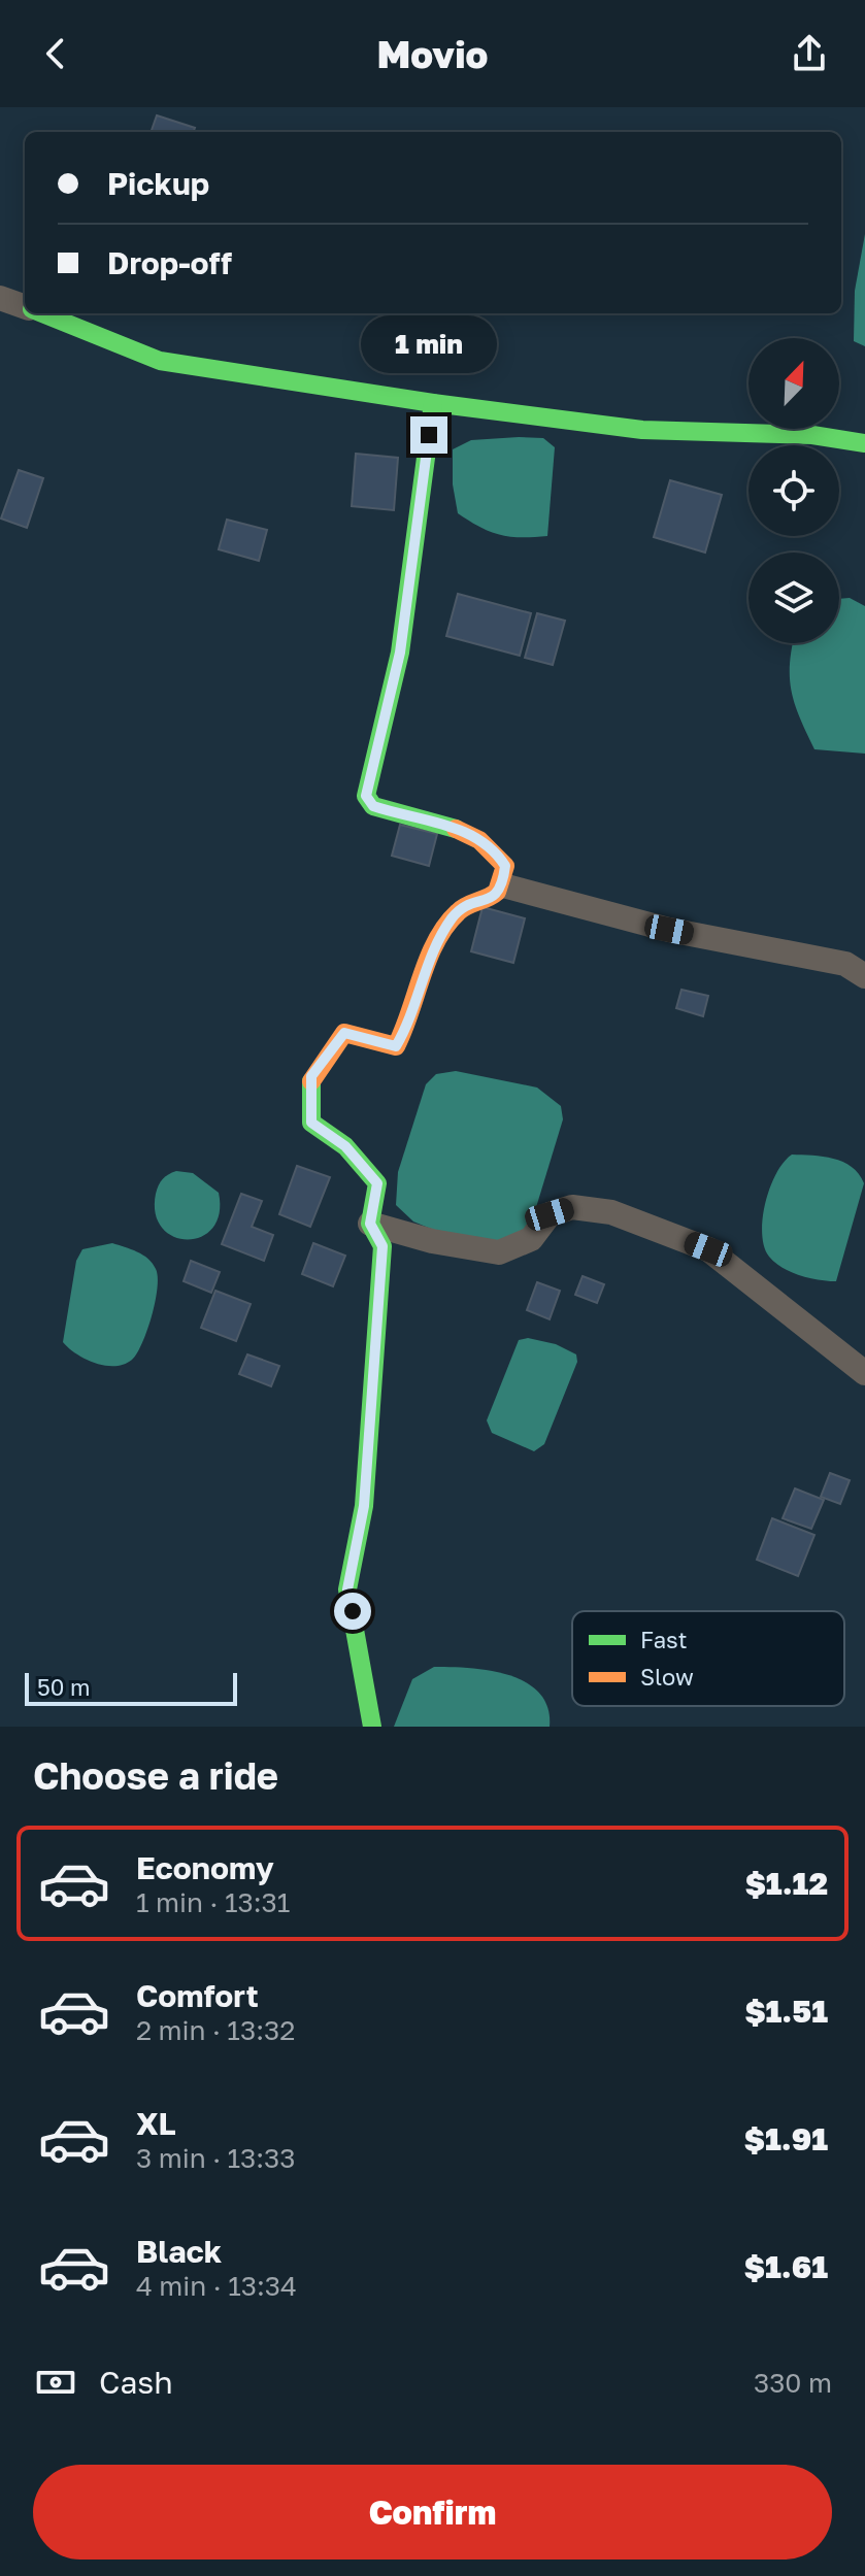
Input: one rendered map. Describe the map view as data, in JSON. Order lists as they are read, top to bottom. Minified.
{"legend":["Fast","Slow"],"scale_bar":"50 m","north":"top right","page":{"header":"Movio","banner":["Pickup","Drop-off"],"bubble":"1 min","scale":"50 m","heading":"Choose a ride","list":[{"name":"Economy","note":"1 min · 13:31","value":"$1.12"},{"name":"Comfort","note":"2 min · 13:32","value":"$1.51"},{"name":"XL","note":"3 min · 13:33","value":"$1.91"},{"name":"Black","note":"4 min · 13:34","value":"$1.61"}],"pay":["Cash","330 m"],"buttons":"Confirm"}}
